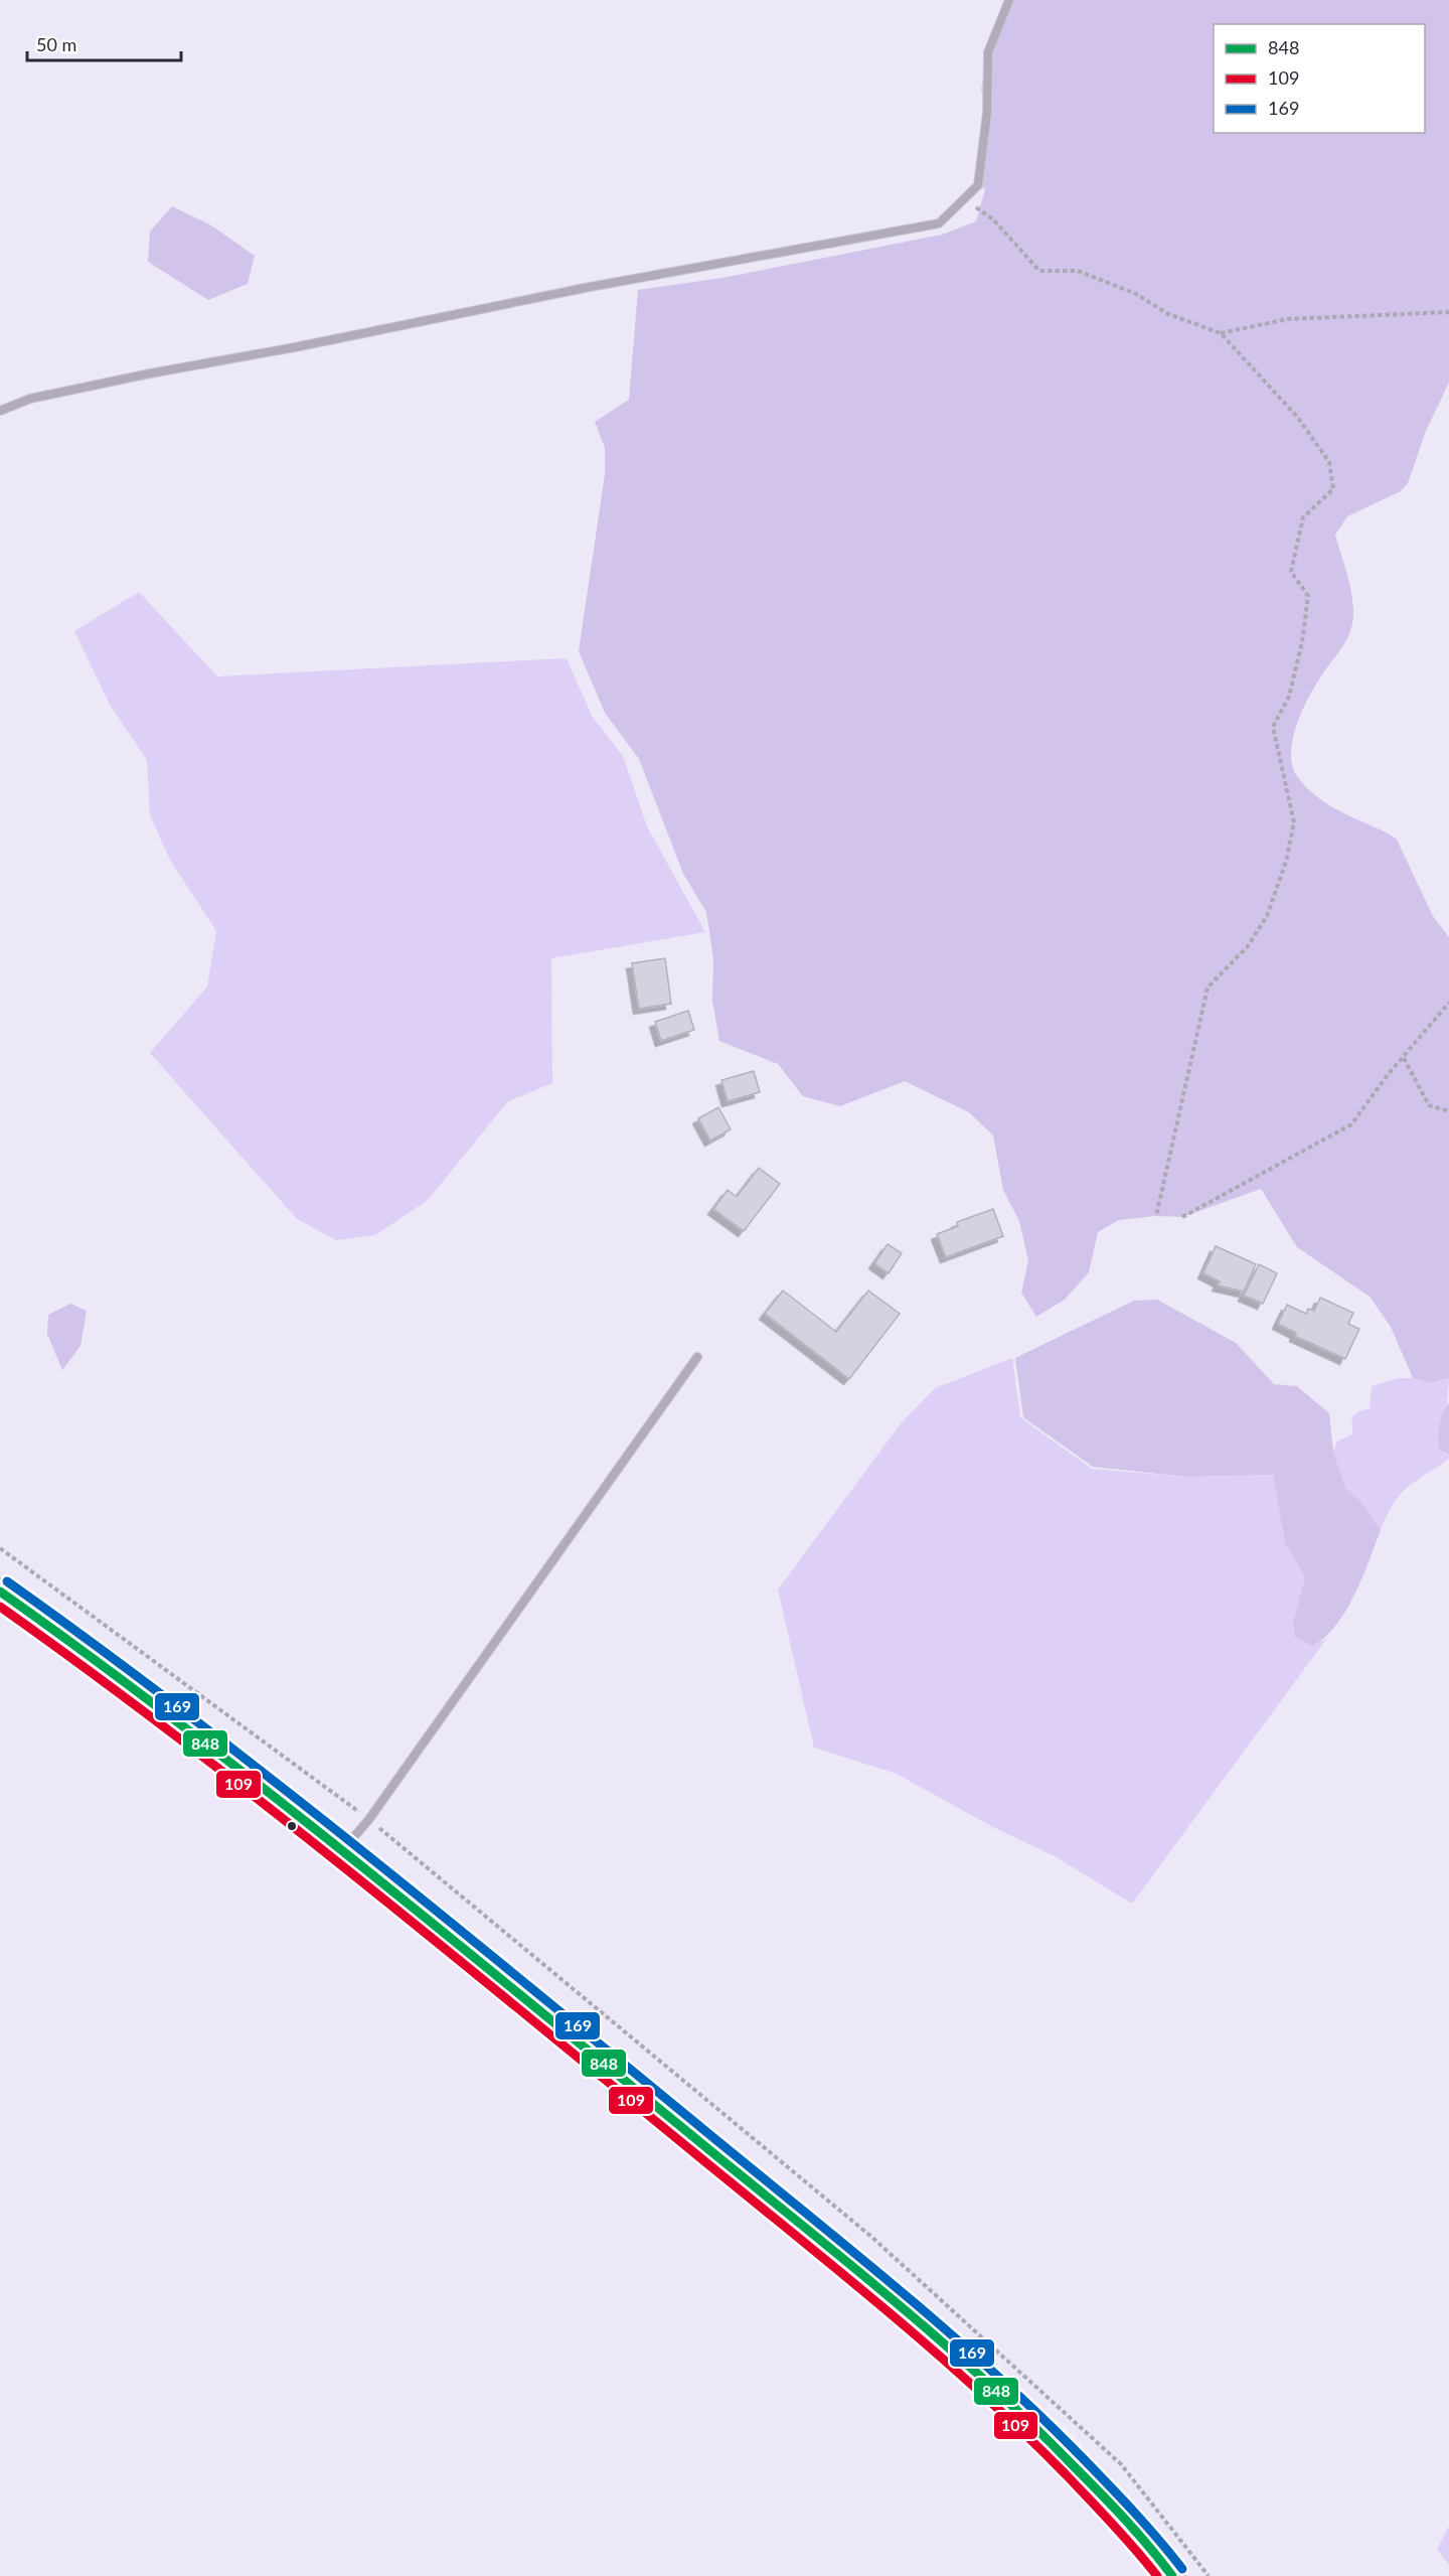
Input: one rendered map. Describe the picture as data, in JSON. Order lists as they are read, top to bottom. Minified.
{"lines":["transit line 169","transit line 848","transit line 109"],"legend":["848","109","169"],"scale_bar":"50 m"}
